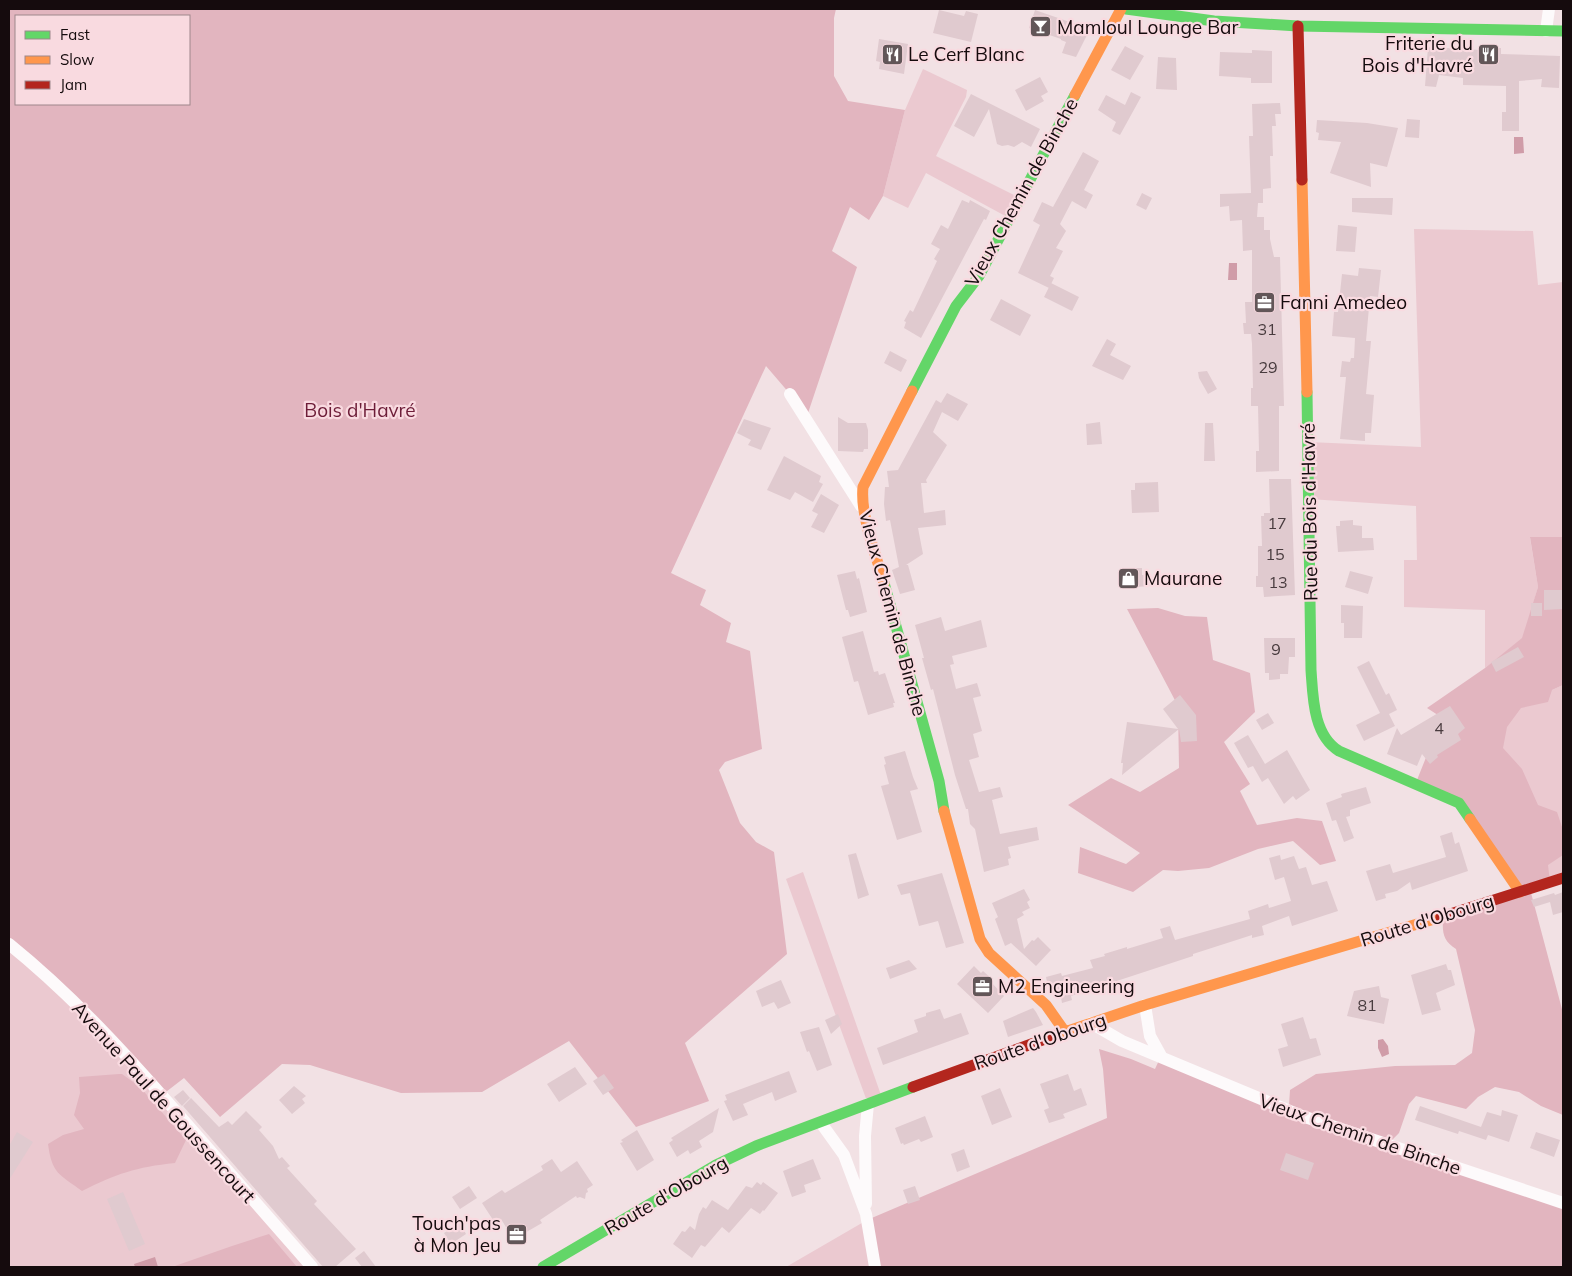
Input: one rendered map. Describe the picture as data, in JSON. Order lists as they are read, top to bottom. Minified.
{"streets":{"street":["Vieux Chemin de Binche","Rue du Bois d'Havré","Route d'Obourg","Avenue Paul de Goussencourt"]},"crossings":[["Vieux Chemin de Binche","Route d'Obourg"],["Rue du Bois d'Havré","Route d'Obourg"]],"parks":["Bois d'Havré"],"places":{"bar":["Mamloul Lounge Bar"],"restaurant":["Le Cerf Blanc","Friterie du Bois d'Havré"],"office":["Fanni Amedeo","M2 Engineering","Touch'pas à Mon Jeu"],"shop":["Maurane"]},"house_numbers":["31","29","17","15","13","9","4","81"],"legend":["Fast","Slow","Jam"]}
